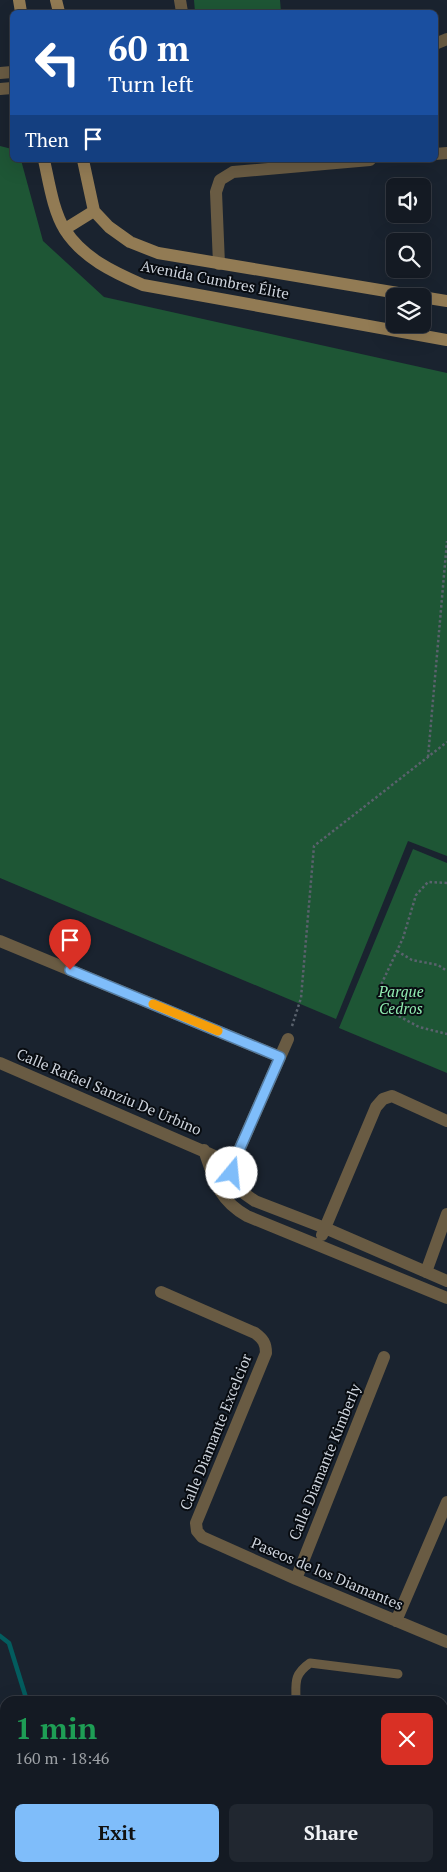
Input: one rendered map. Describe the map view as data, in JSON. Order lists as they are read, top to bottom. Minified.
{"streets":{"street":["Avenida Cumbres Élite","Calle Rafael Sanziu De Urbino","Calle Diamante Excelcior","Calle Diamante Kimberly","Paseos de los Diamantes"]},"crossings":[["Calle Diamante Excelcior","Paseos de los Diamantes"],["Calle Diamante Kimberly","Paseos de los Diamantes"]],"parks":["Parque Cedros"],"page":{"turn":["60 m","Turn left"],"then":"Then","heading":["1 min","160 m · 18:46"],"buttons":["Exit","Share"]}}
